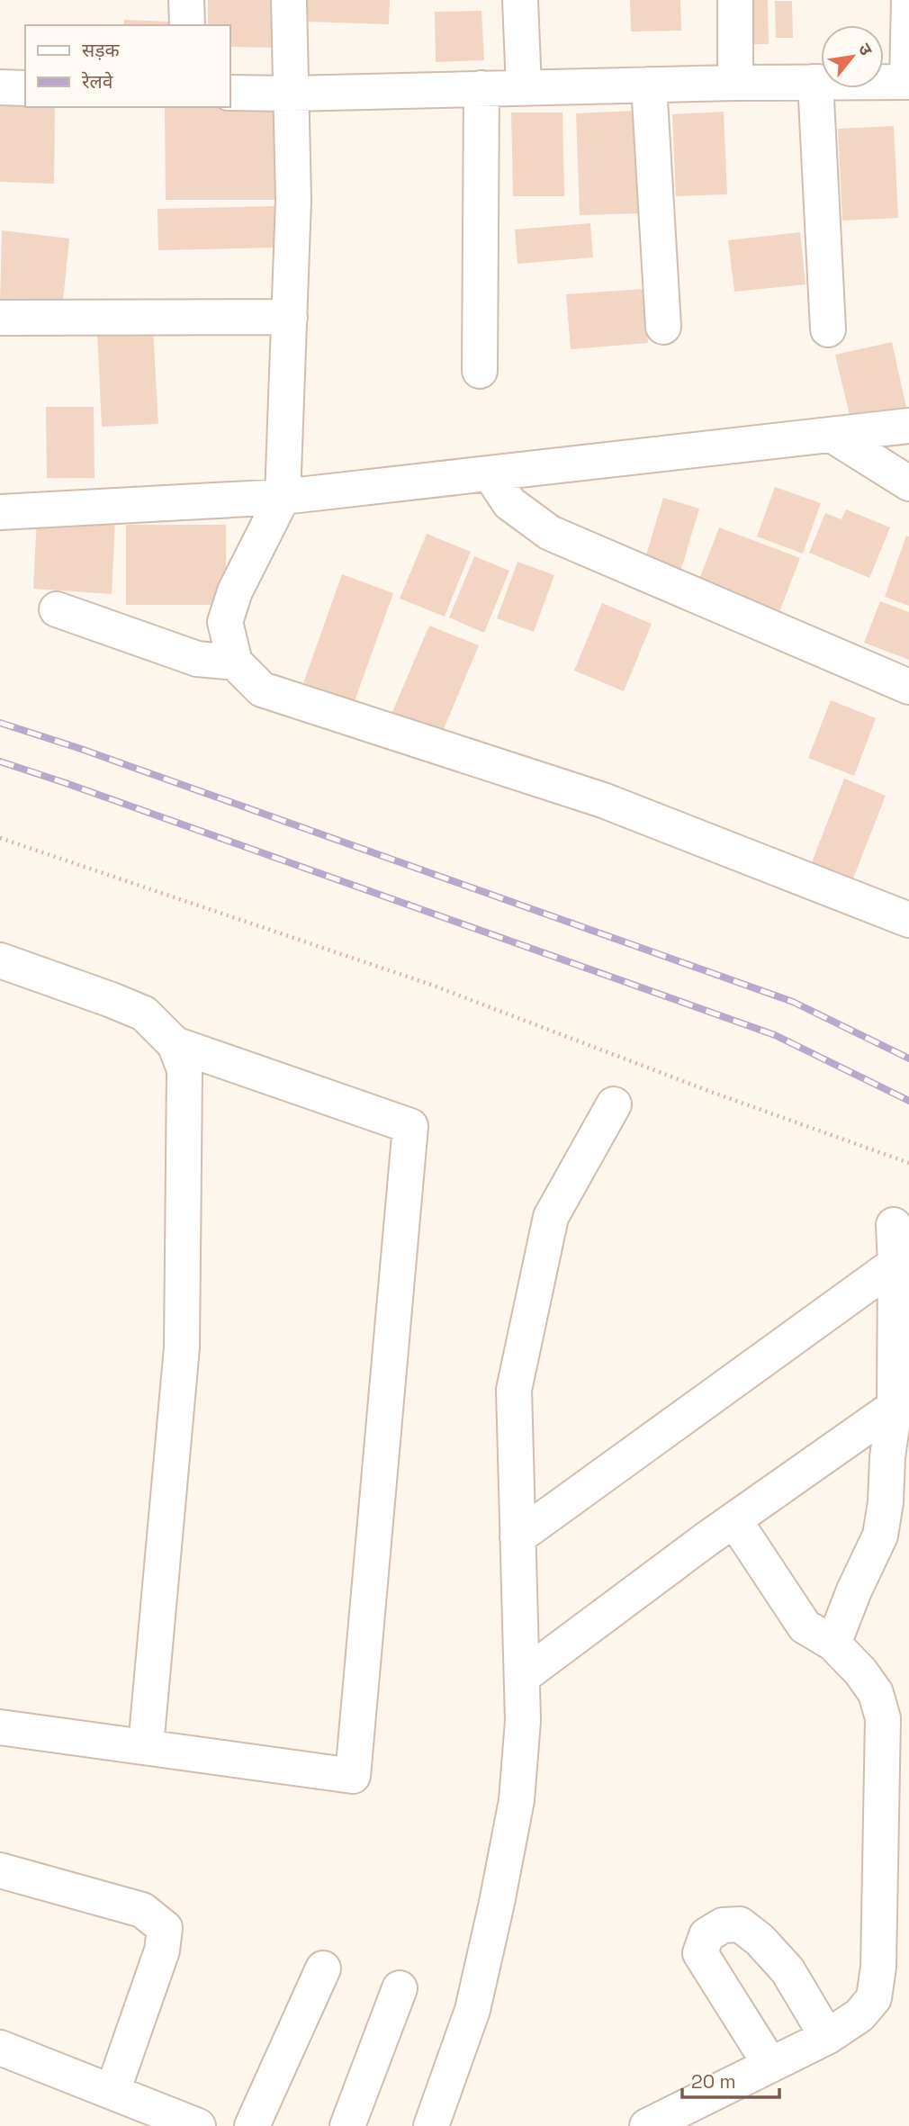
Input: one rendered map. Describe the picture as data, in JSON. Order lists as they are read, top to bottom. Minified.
{"legend":["सड़क","रेलवे"],"scale_bar":"20 m","north":"top right"}
